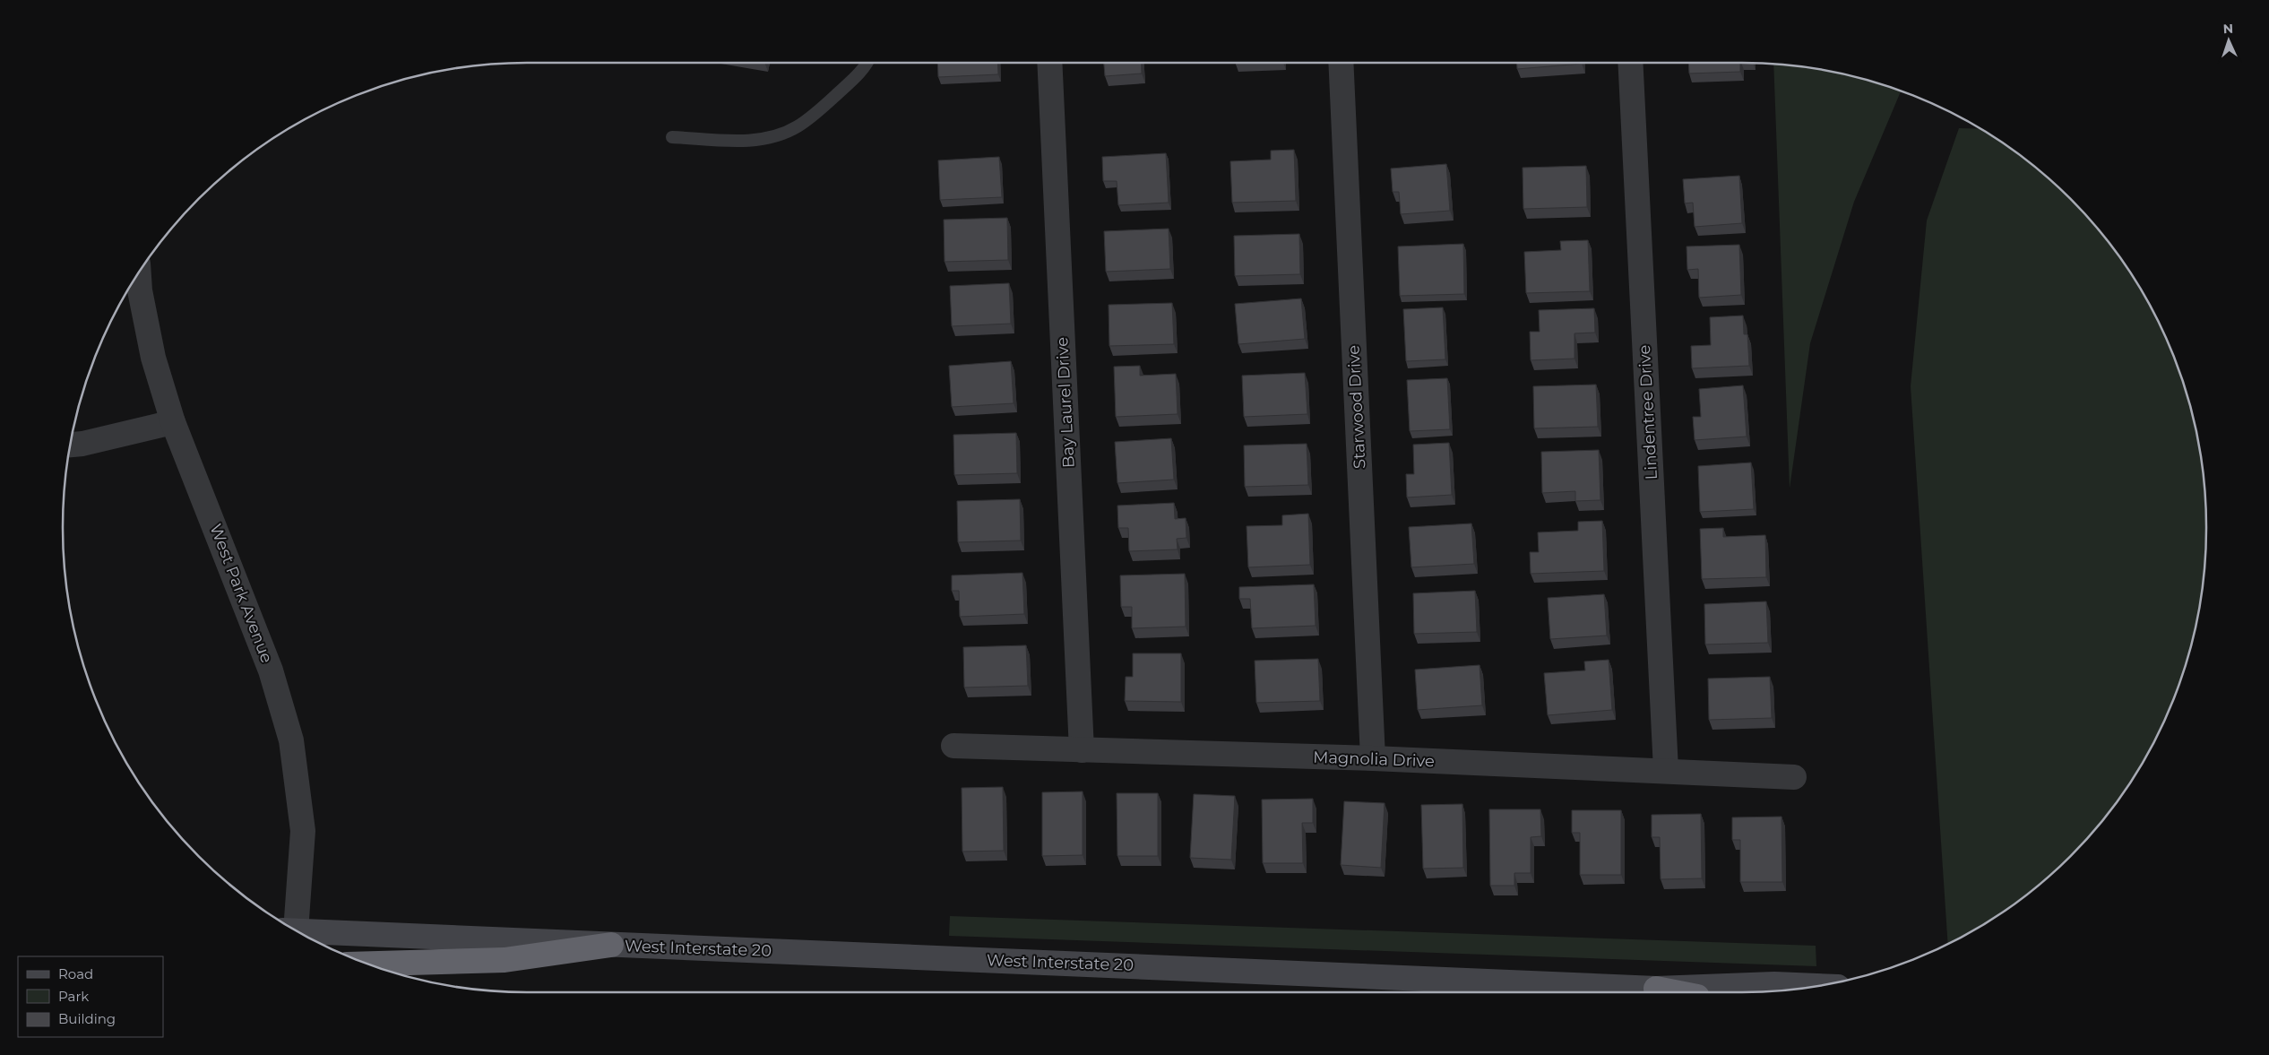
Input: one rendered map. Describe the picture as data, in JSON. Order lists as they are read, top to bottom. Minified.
{"streets":{"main road":["West Interstate 20"],"street":["Bay Laurel Drive","Starwood Drive","Lindentree Drive","West Park Avenue","Magnolia Drive"]},"crossings":[["Bay Laurel Drive","Magnolia Drive"],["Starwood Drive","Magnolia Drive"],["Lindentree Drive","Magnolia Drive"]],"legend":["Road","Park","Building"],"north":"top"}
